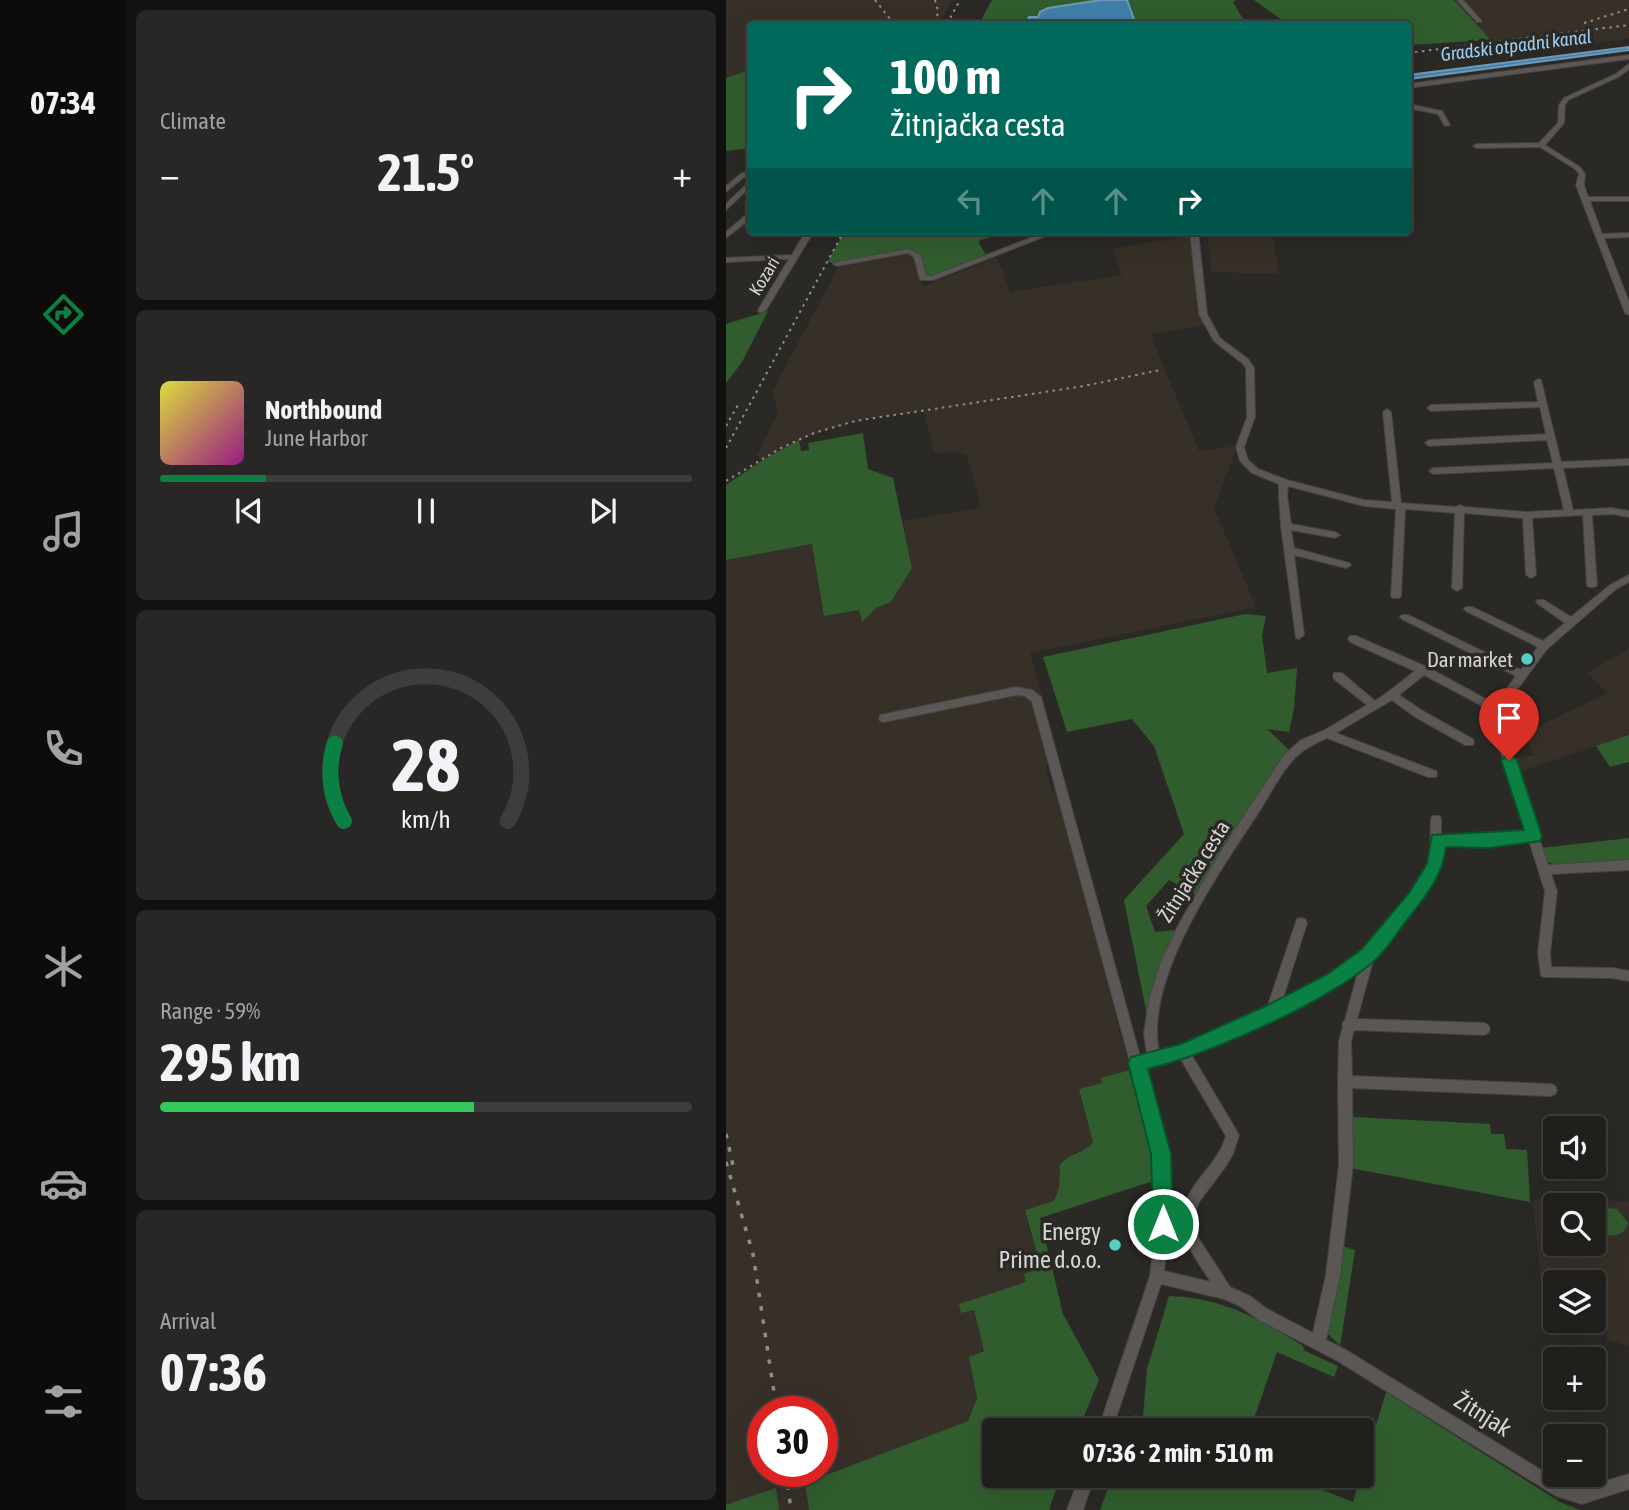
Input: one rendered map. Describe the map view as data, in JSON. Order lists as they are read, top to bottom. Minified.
{"streets":{"street":["Kozari","Žitnjačka cesta","Žitnjak"]},"water":["Gradski otpadni kanal"],"places":["Dar market","Energy Prime d.o.o."],"page":{"tabs":"07:34","tile":["Climate",["Range · 59%","295 km"],["Arrival","07:36"]],"turn":["100 m","Žitnjačka cesta"],"heat":["−","21.5°","+"],"song":["Northbound","June Harbor"],"map_buttons":["+","−"],"limit":"30","trip":"07:36 · 2 min · 510 m","gauge":["28","km/h"]}}
